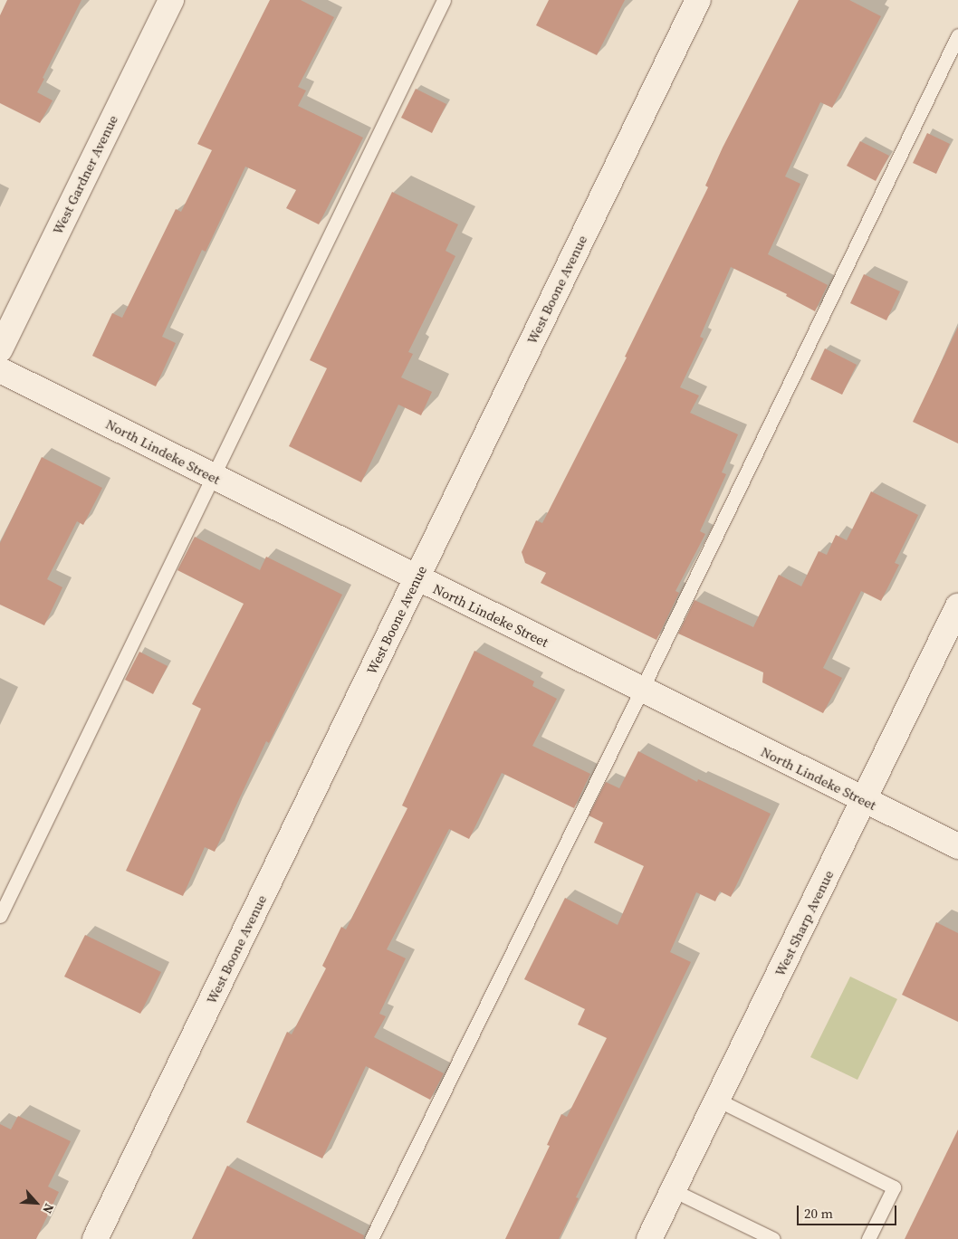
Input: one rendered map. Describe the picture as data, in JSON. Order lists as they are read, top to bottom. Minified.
{"streets":{"street":["West Gardner Avenue","West Boone Avenue","North Lindeke Street","West Sharp Avenue"]},"crossings":[["West Boone Avenue","North Lindeke Street"],["North Lindeke Street","West Sharp Avenue"]],"scale_bar":"20 m","north":"bottom right"}
